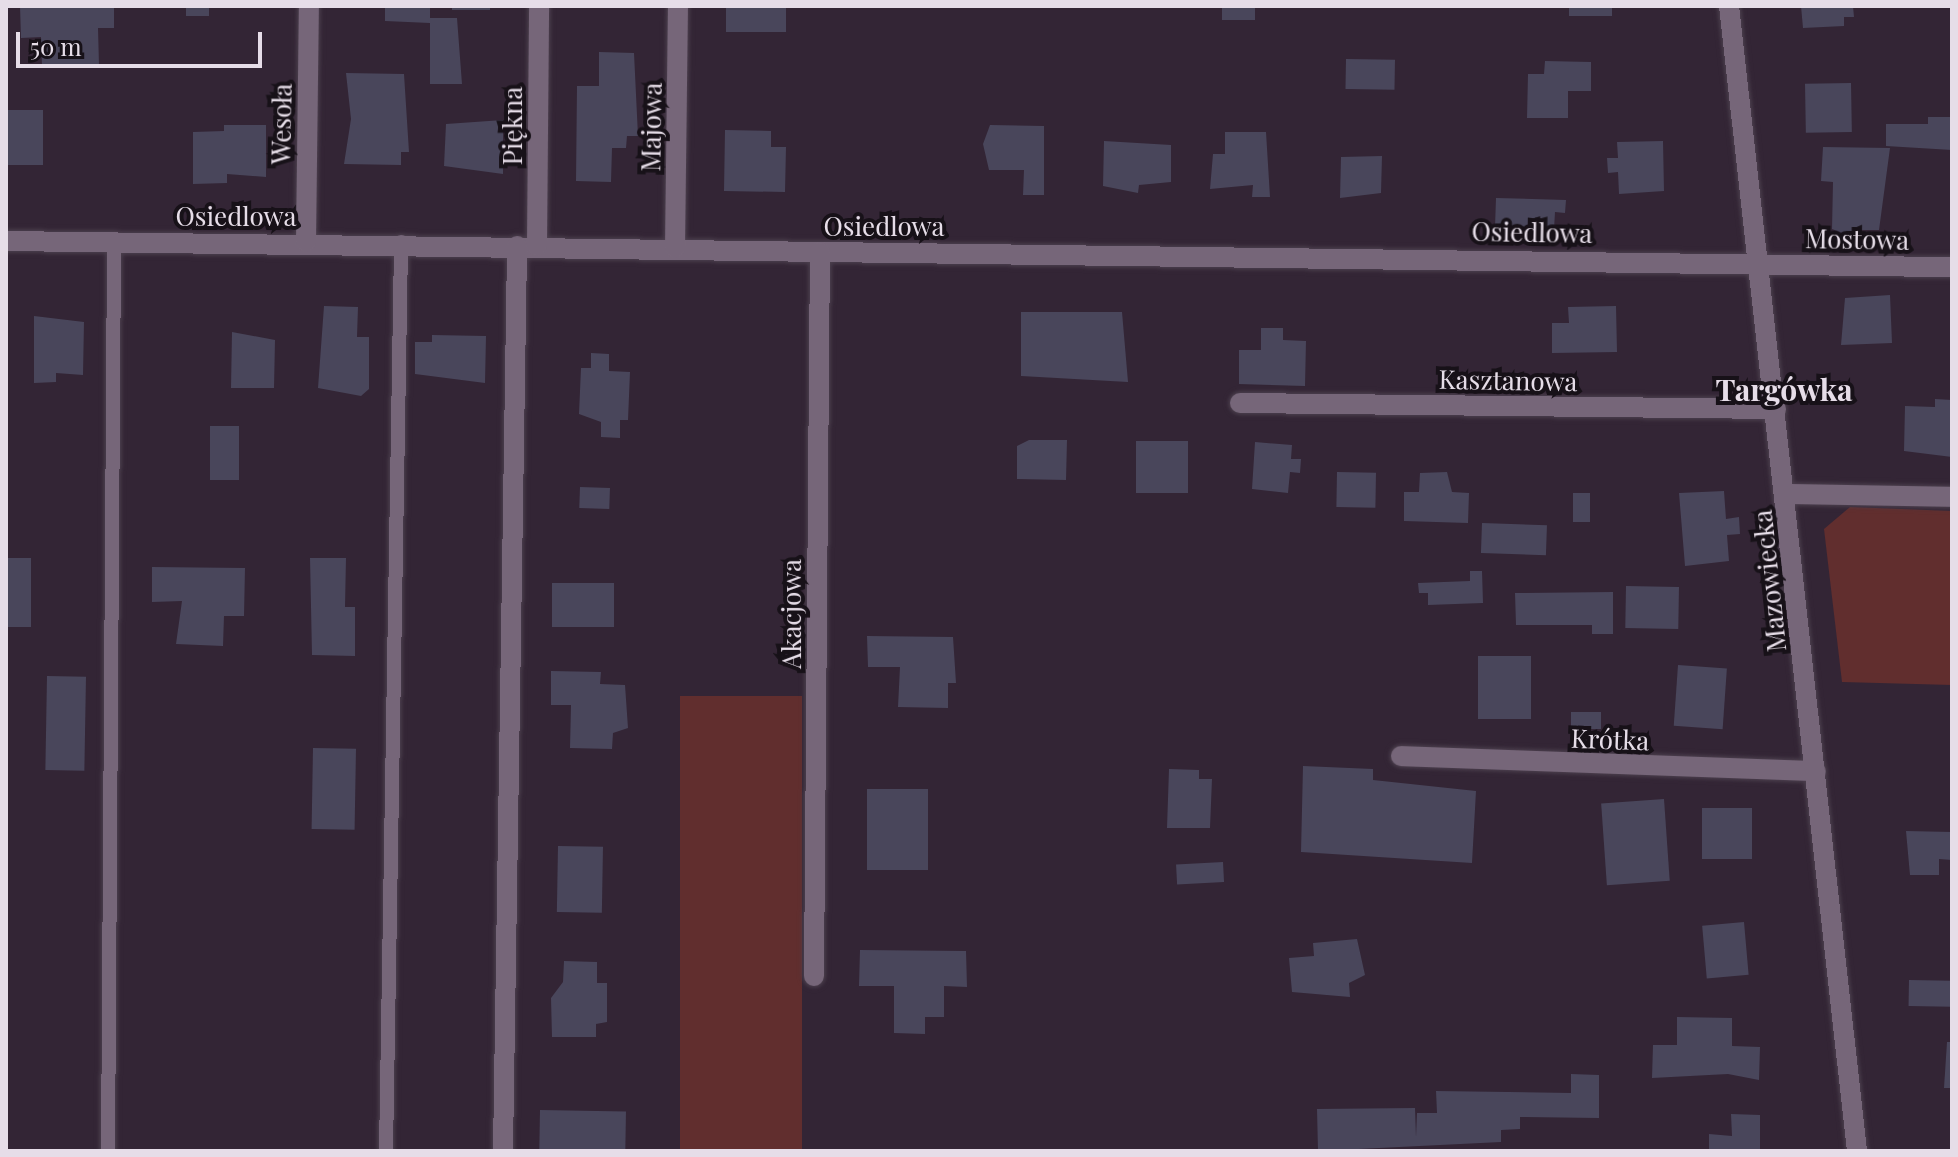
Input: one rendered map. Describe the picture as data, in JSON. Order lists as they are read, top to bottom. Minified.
{"streets":{"street":["Wesoła","Piękna","Majowa","Osiedlowa","Mostowa","Kasztanowa","Mazowiecka","Akacjowa","Krótka"]},"crossings":[["Wesoła","Osiedlowa"],["Piękna","Osiedlowa"],["Majowa","Osiedlowa"],["Osiedlowa","Mostowa"],["Osiedlowa","Mazowiecka"],["Osiedlowa","Akacjowa"],["Mostowa","Mazowiecka"],["Kasztanowa","Mazowiecka"],["Mazowiecka","Krótka"]],"districts":["Targówka"],"scale_bar":"50 m"}
